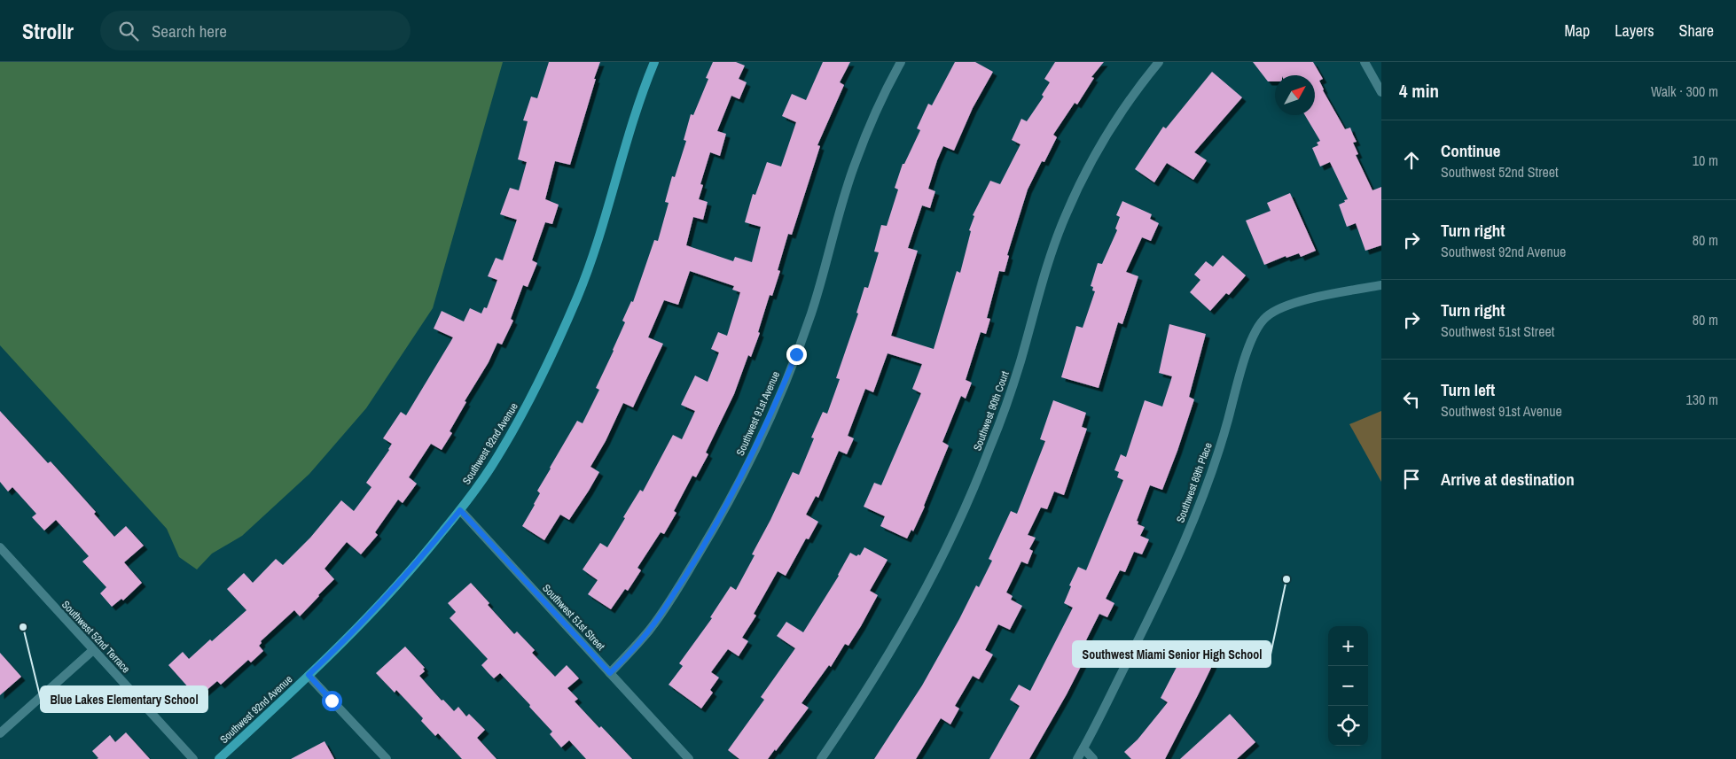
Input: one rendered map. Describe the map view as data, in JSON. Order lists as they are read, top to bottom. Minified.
{"streets":{"street":["Southwest 90th Court","Southwest 91st Avenue","Southwest 92nd Avenue","Southwest 89th Place","Southwest 51st Street","Southwest 52nd Terrace"]},"crossings":[["Southwest 91st Avenue","Southwest 51st Street"],["Southwest 92nd Avenue","Southwest 51st Street"]],"places":["Southwest Miami Senior High School","Blue Lakes Elementary School"],"north":"top right","page":{"header":"Strollr","search":"Search here","nav":["Map","Layers","Share"],"heading":["4 min","Walk · 300 m"],"list":[["Continue","Southwest 52nd Street","10 m"],["Turn right","Southwest 92nd Avenue","80 m"],["Turn right","Southwest 51st Street","80 m"],["Turn left","Southwest 91st Avenue","130 m"],"Arrive at destination"],"map_buttons":["+","−"]}}
